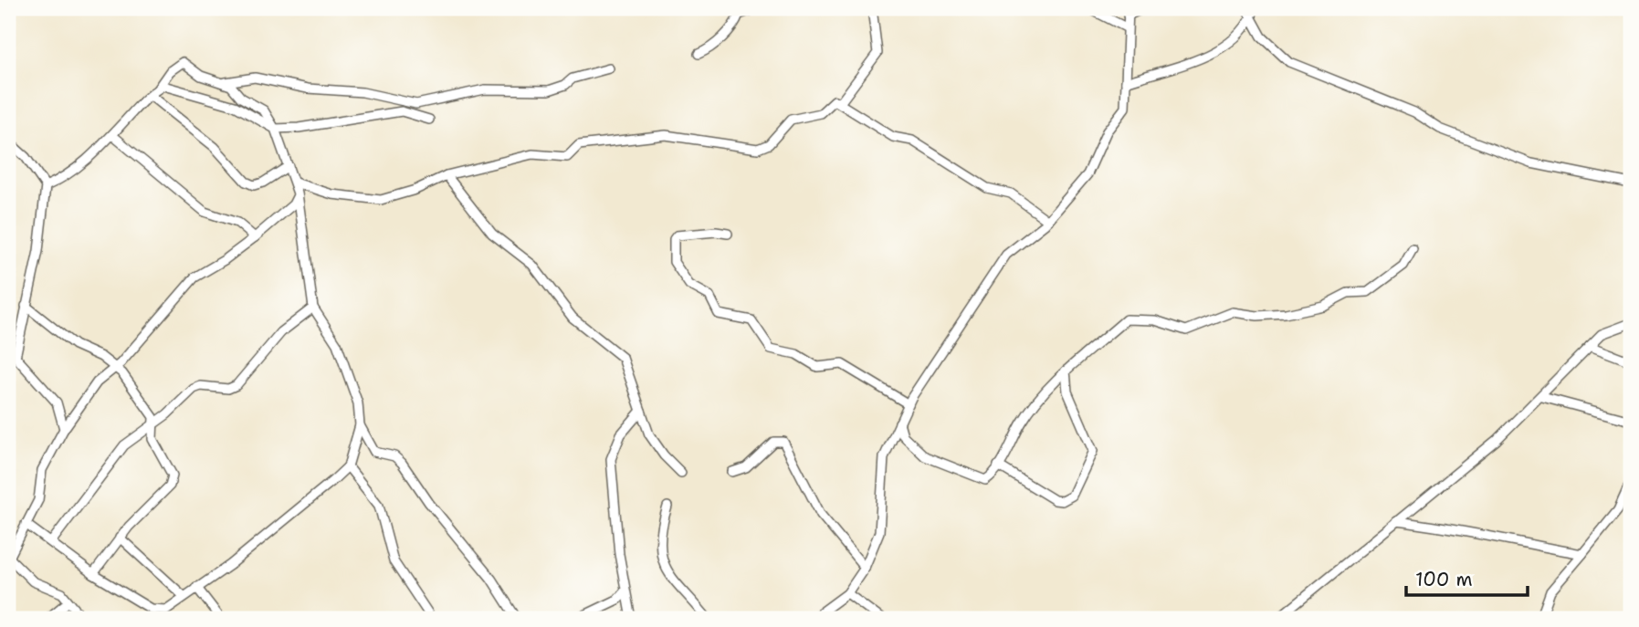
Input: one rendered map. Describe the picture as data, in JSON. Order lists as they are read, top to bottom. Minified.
{"scale_bar":"100 m"}
